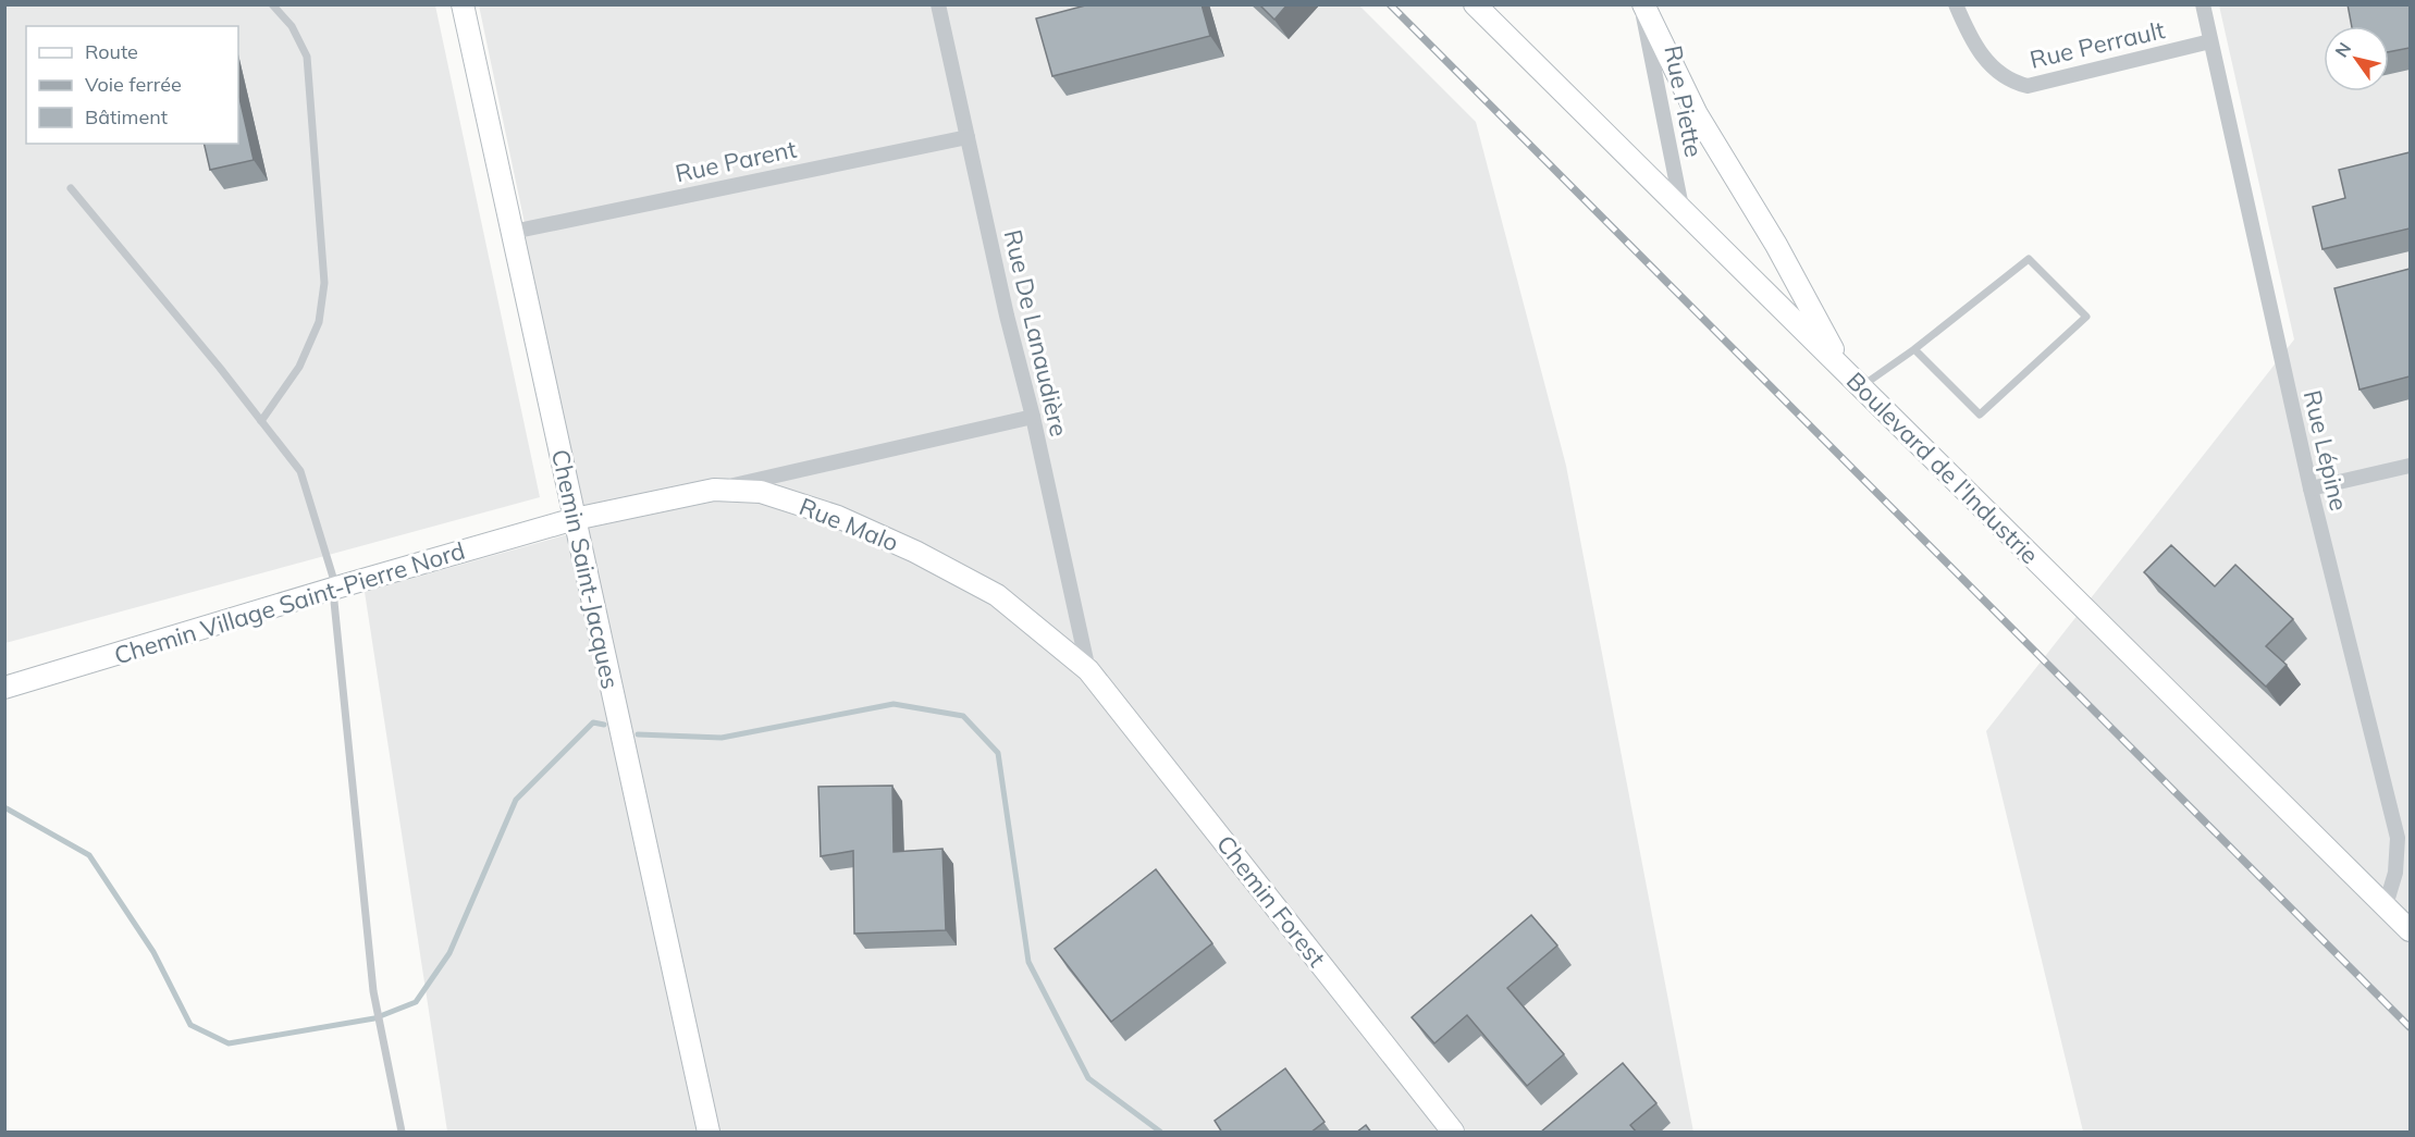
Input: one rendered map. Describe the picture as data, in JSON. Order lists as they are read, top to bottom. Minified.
{"streets":{"street":["Rue Perrault","Rue Piette","Rue Parent","Rue De Lanaudière","Rue Lépine","Boulevard de l'Industrie","Rue Malo","Chemin Saint-Jacques","Chemin Village Saint-Pierre Nord","Chemin Forest"]},"crossings":[["Rue Perrault","Rue Lépine"],["Rue Piette","Boulevard de l'Industrie"],["Rue Parent","Rue De Lanaudière"],["Rue Parent","Chemin Saint-Jacques"],["Rue De Lanaudière","Rue Malo"],["Rue De Lanaudière","Chemin Forest"],["Rue Lépine","Boulevard de l'Industrie"],["Rue Malo","Chemin Saint-Jacques"],["Rue Malo","Chemin Village Saint-Pierre Nord"],["Rue Malo","Chemin Forest"],["Chemin Saint-Jacques","Chemin Village Saint-Pierre Nord"]],"legend":["Route","Voie ferrée","Bâtiment"],"north":"top left"}
